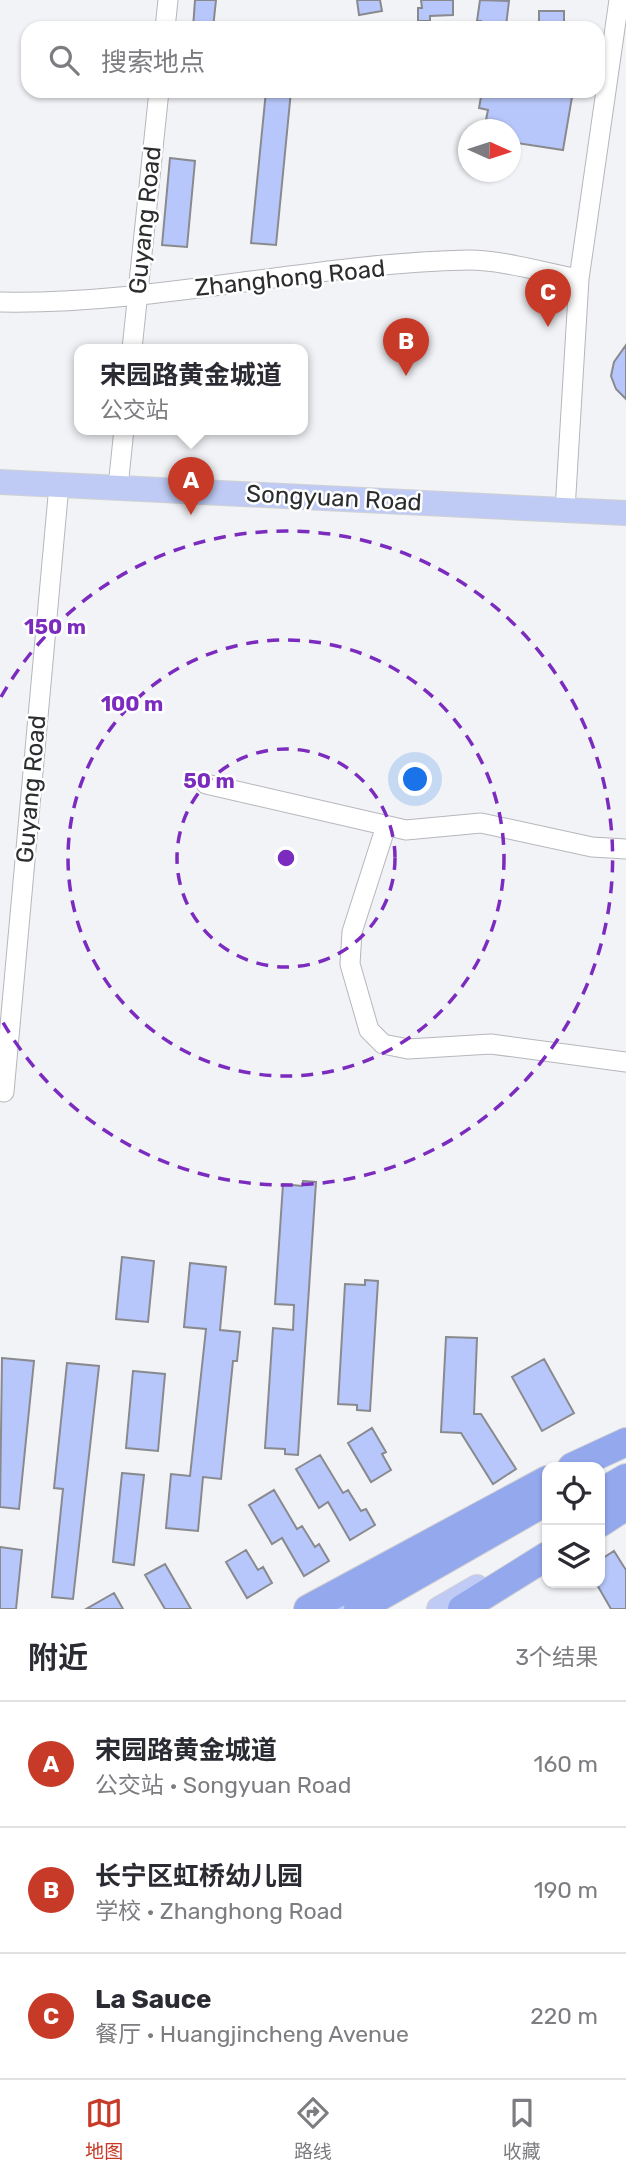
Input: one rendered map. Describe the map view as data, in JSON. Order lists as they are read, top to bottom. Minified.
{"streets":{"main road":["Songyuan Road"],"street":["Guyang Road","Zhanghong Road"]},"crossings":[["Guyang Road","Zhanghong Road"],["Guyang Road","Songyuan Road"]],"north":"right","page":{"search":"搜索地点","pins":["C","B","A"],"popup":["宋园路黄金城道","公交站"],"heading":["附近","3个结果"],"list":[{"mark":"A","name":"宋园路黄金城道","note":"公交站 · Songyuan Road","value":"160 m"},{"mark":"B","name":"长宁区虹桥幼儿园","note":"学校 · Zhanghong Road","value":"190 m"},{"mark":"C","name":"La Sauce","note":"餐厅 · Huangjincheng Avenue","value":"220 m"}],"nav":["地图","路线","收藏"]},"rings":["150 m","100 m","50 m"]}
